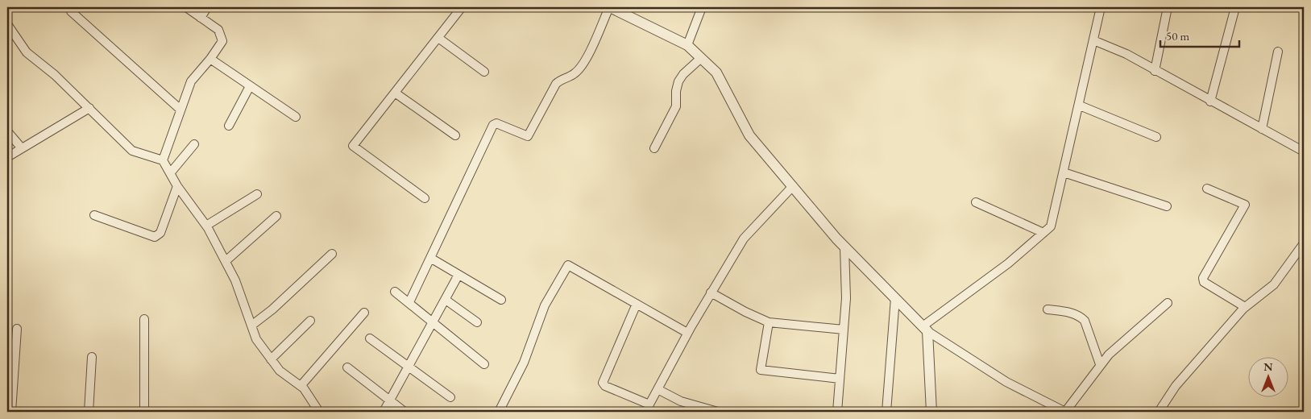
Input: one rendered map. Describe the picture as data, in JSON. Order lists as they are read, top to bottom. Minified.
{"scale_bar":"50 m","north":"top"}
